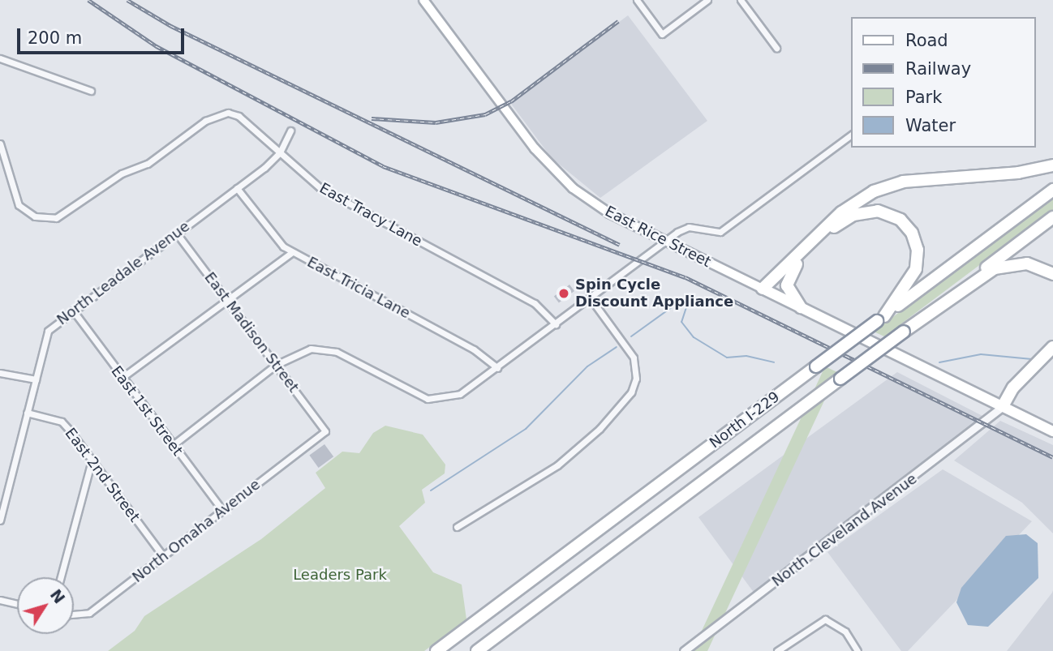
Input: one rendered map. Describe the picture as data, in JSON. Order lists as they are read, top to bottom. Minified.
{"streets":{"highway":["North I-229"],"main road":["East Rice Street"],"street":["East Tracy Lane","North Leadale Avenue","East Tricia Lane","East Madison Street","East 1st Street","East 2nd Street","North Cleveland Avenue","North Omaha Avenue"]},"crossings":[["East Tracy Lane","North Leadale Avenue"],["East Rice Street","North Cleveland Avenue"],["North Leadale Avenue","East Tricia Lane"],["North Leadale Avenue","East Madison Street"],["North Leadale Avenue","East 1st Street"],["North Leadale Avenue","East 2nd Street"],["East Madison Street","North Omaha Avenue"],["East 1st Street","North Omaha Avenue"],["East 2nd Street","North Omaha Avenue"]],"parks":["Leaders Park"],"places":["Spin Cycle Discount Appliance"],"legend":["Road","Railway","Park","Water"],"scale_bar":"200 m","north":"top right"}
